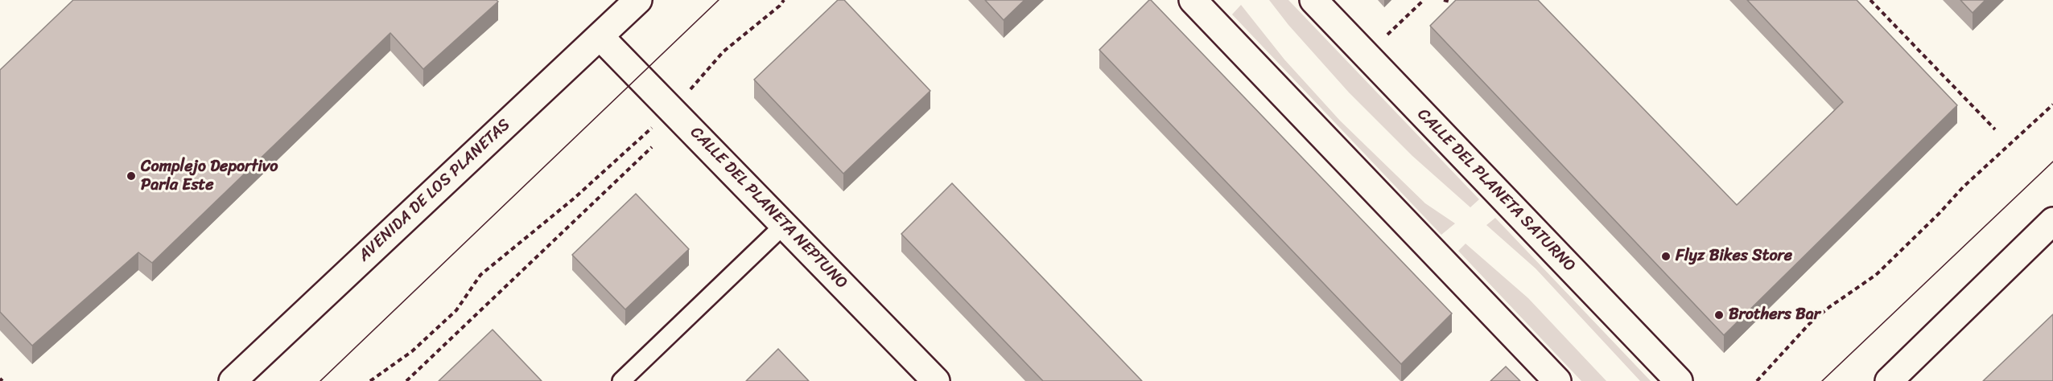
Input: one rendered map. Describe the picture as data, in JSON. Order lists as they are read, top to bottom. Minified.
{"streets":{"street":["AVENIDA DE LOS PLANETAS","CALLE DEL PLANETA SATURNO","CALLE DEL PLANETA NEPTUNO"]},"crossings":[["AVENIDA DE LOS PLANETAS","CALLE DEL PLANETA NEPTUNO"]],"places":["Complejo Deportivo Parla Este","Flyz Bikes Store","Brothers Bar"]}
